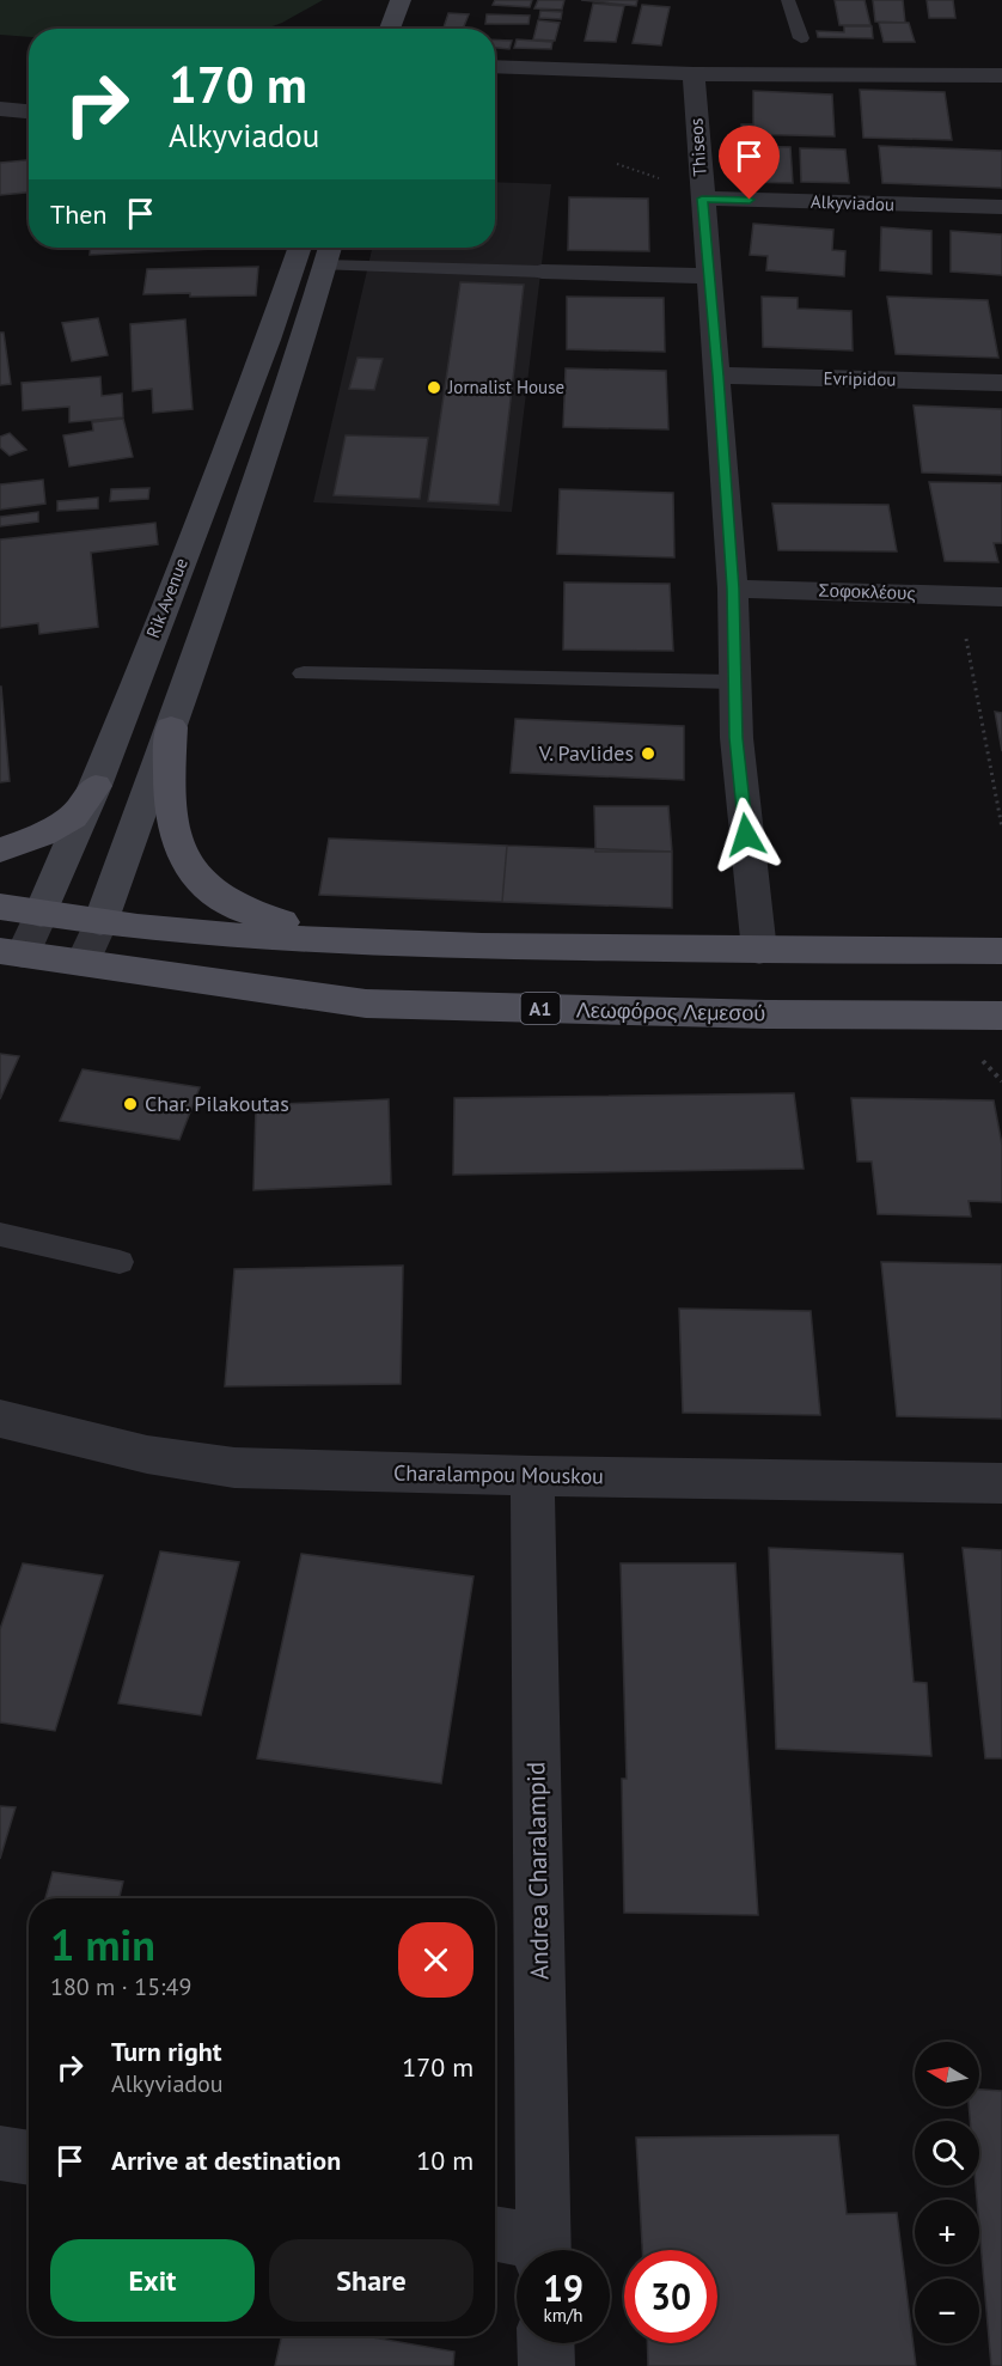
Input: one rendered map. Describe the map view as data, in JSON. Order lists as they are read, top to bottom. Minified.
{"streets":{"main road":["Rik Avenue","A1","Λεωφόρος Λεμεσού"],"street":["Thiseos","Alkyviadou","Evripidou","Σοφοκλέους","Charalampou Mouskou","Andrea Charalampid"]},"crossings":[["Thiseos","Alkyviadou"],["Thiseos","Evripidou"],["Thiseos","Σοφοκλέους"],["Rik Avenue","Λεωφόρος Λεμεσού"],["Charalampou Mouskou","Andrea Charalampid"]],"places":["Jornalist House","V. Pavlides","Char. Pilakoutas"],"north":"left","page":{"turn":["170 m","Alkyviadou"],"then":"Then","heading":["1 min","180 m · 15:49"],"list":[{"name":"Turn right","note":"Alkyviadou","value":"170 m"},{"name":"Arrive at destination","value":"10 m"}],"map_buttons":["+","−"],"buttons":["Exit","Share"],"speed":"19 km/h","limit":"30"}}
